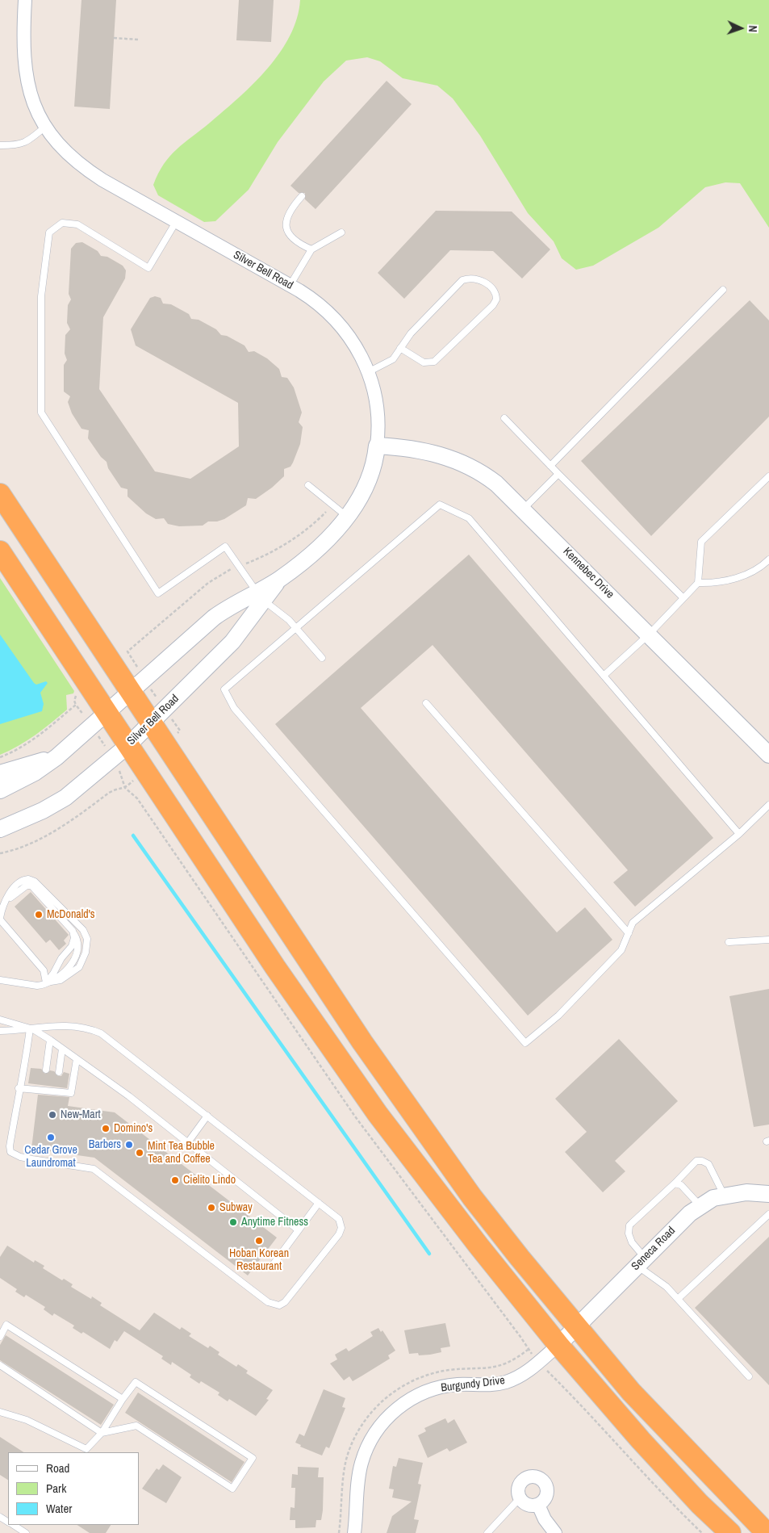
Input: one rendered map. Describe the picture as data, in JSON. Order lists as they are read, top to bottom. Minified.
{"streets":{"street":["Silver Bell Road","Kennebec Drive","Seneca Road","Burgundy Drive"]},"crossings":[["Silver Bell Road","Kennebec Drive"],["Seneca Road","Burgundy Drive"]],"places":["McDonald's","New-Mart","Domino's","Cedar Grove Laundromat","Barbers","Mint Tea Bubble Tea and Coffee","Cielito Lindo","Subway","Anytime Fitness","Hoban Korean Restaurant"],"legend":["Road","Park","Water"],"north":"right"}
